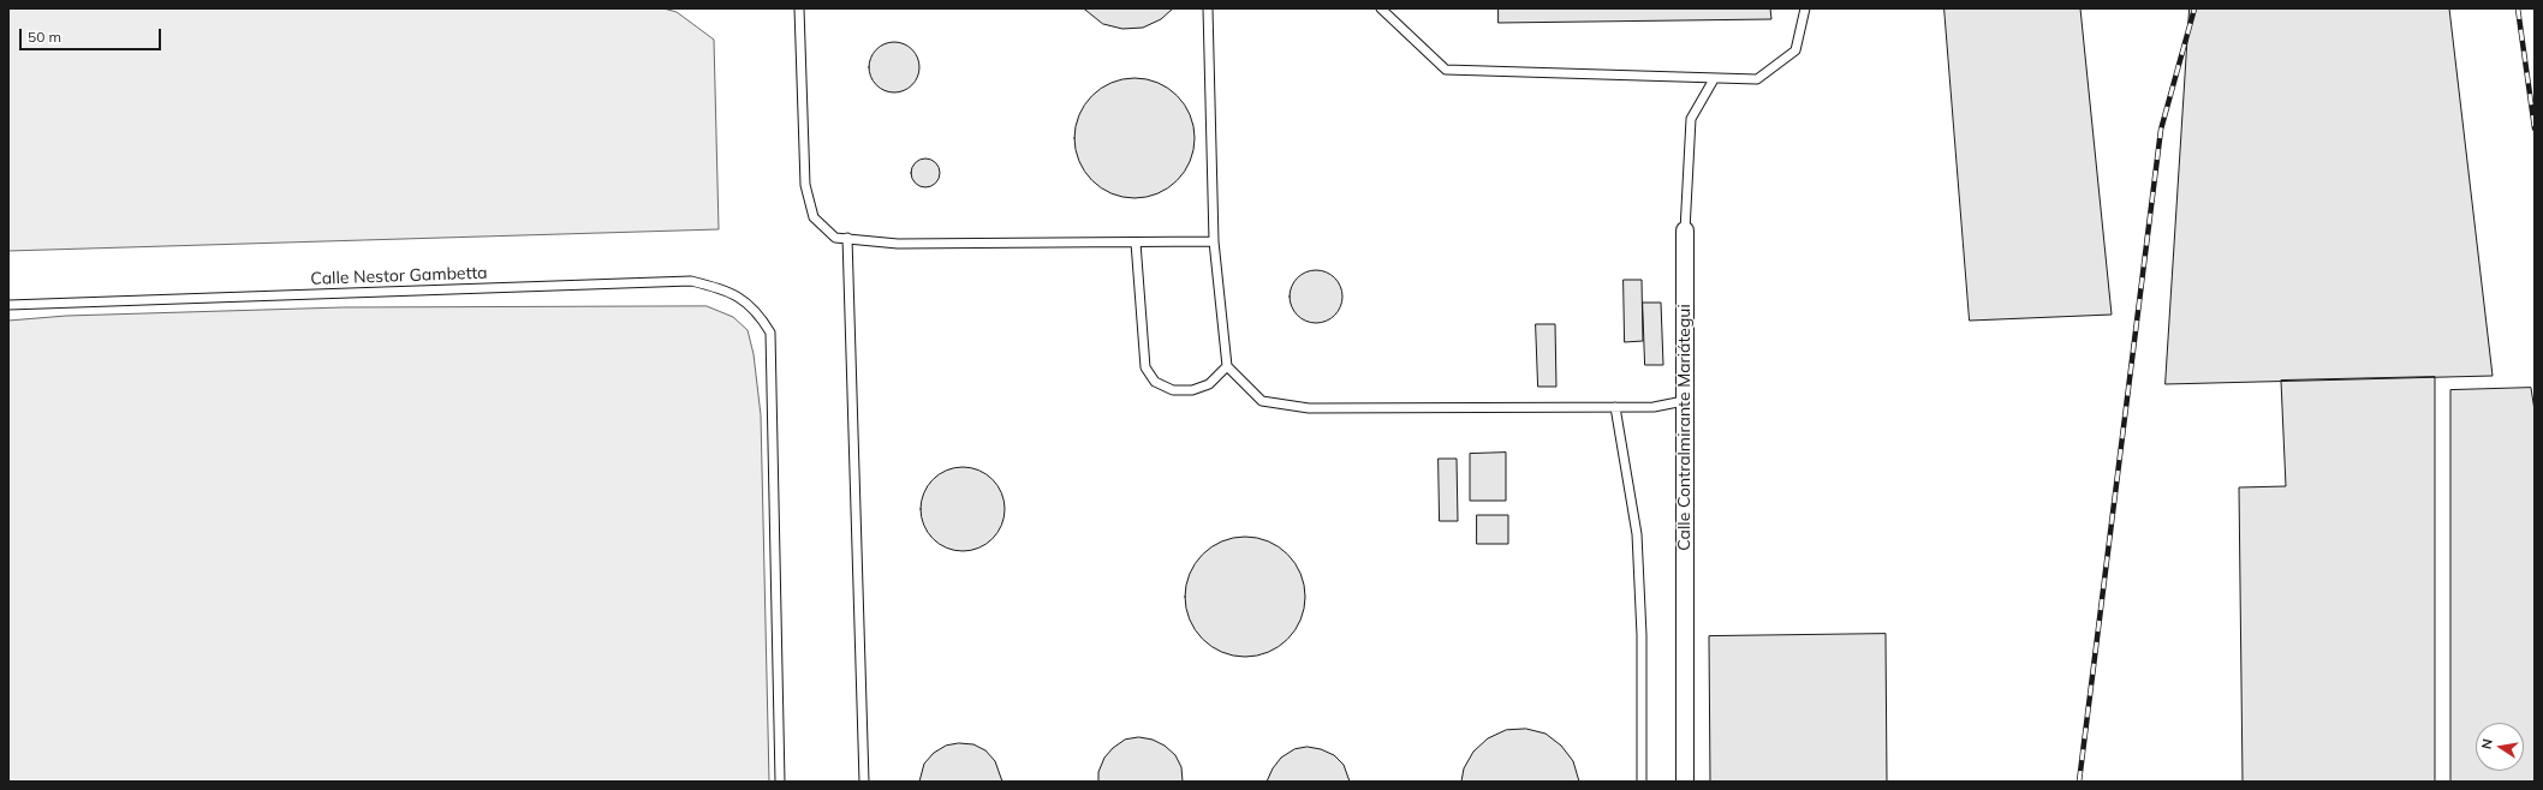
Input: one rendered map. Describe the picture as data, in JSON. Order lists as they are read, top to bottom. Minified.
{"streets":{"street":["Calle Contralmirante Mariátegui"],"lane":["Calle Nestor Gambetta"]},"scale_bar":"50 m","north":"left"}
